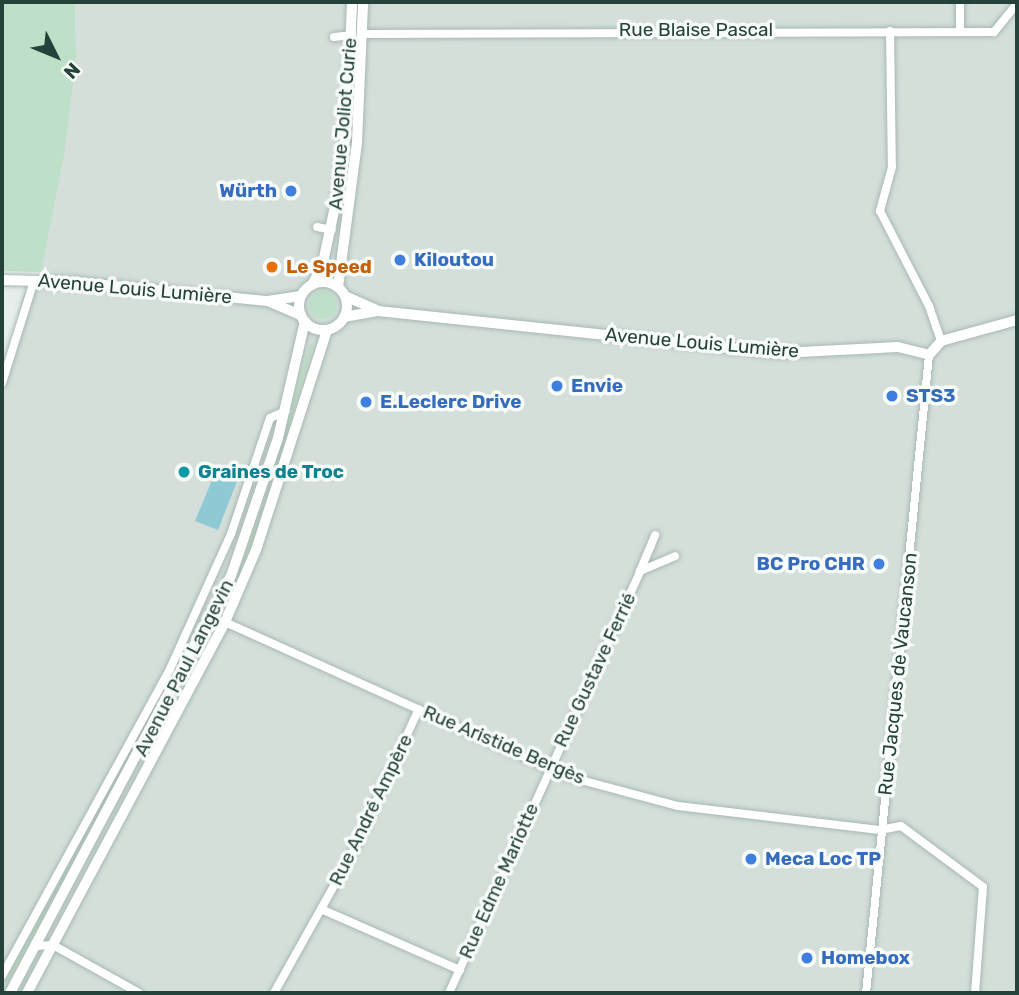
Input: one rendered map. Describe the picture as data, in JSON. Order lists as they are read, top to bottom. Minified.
{"streets":{"main road":["Avenue Joliot Curie","Avenue Louis Lumière","Avenue Paul Langevin"],"street":["Rue Blaise Pascal","Rue Gustave Ferrié","Rue Jacques de Vaucanson","Rue Aristide Bergès","Rue André Ampère","Rue Edme Mariotte"]},"crossings":[["Rue Blaise Pascal","Avenue Joliot Curie"],["Avenue Joliot Curie","Avenue Louis Lumière"],["Avenue Joliot Curie","Avenue Paul Langevin"],["Avenue Louis Lumière","Avenue Paul Langevin"],["Avenue Louis Lumière","Rue Jacques de Vaucanson"],["Avenue Paul Langevin","Rue Aristide Bergès"],["Rue Gustave Ferrié","Rue Aristide Bergès"],["Rue Gustave Ferrié","Rue Edme Mariotte"],["Rue Jacques de Vaucanson","Rue Aristide Bergès"],["Rue Aristide Bergès","Rue André Ampère"],["Rue Aristide Bergès","Rue Edme Mariotte"]],"places":["Würth","Kiloutou","Le Speed","Envie","STS3","E.Leclerc Drive","Graines de Troc","BC Pro CHR","Meca Loc TP","Homebox"],"north":"bottom right"}
